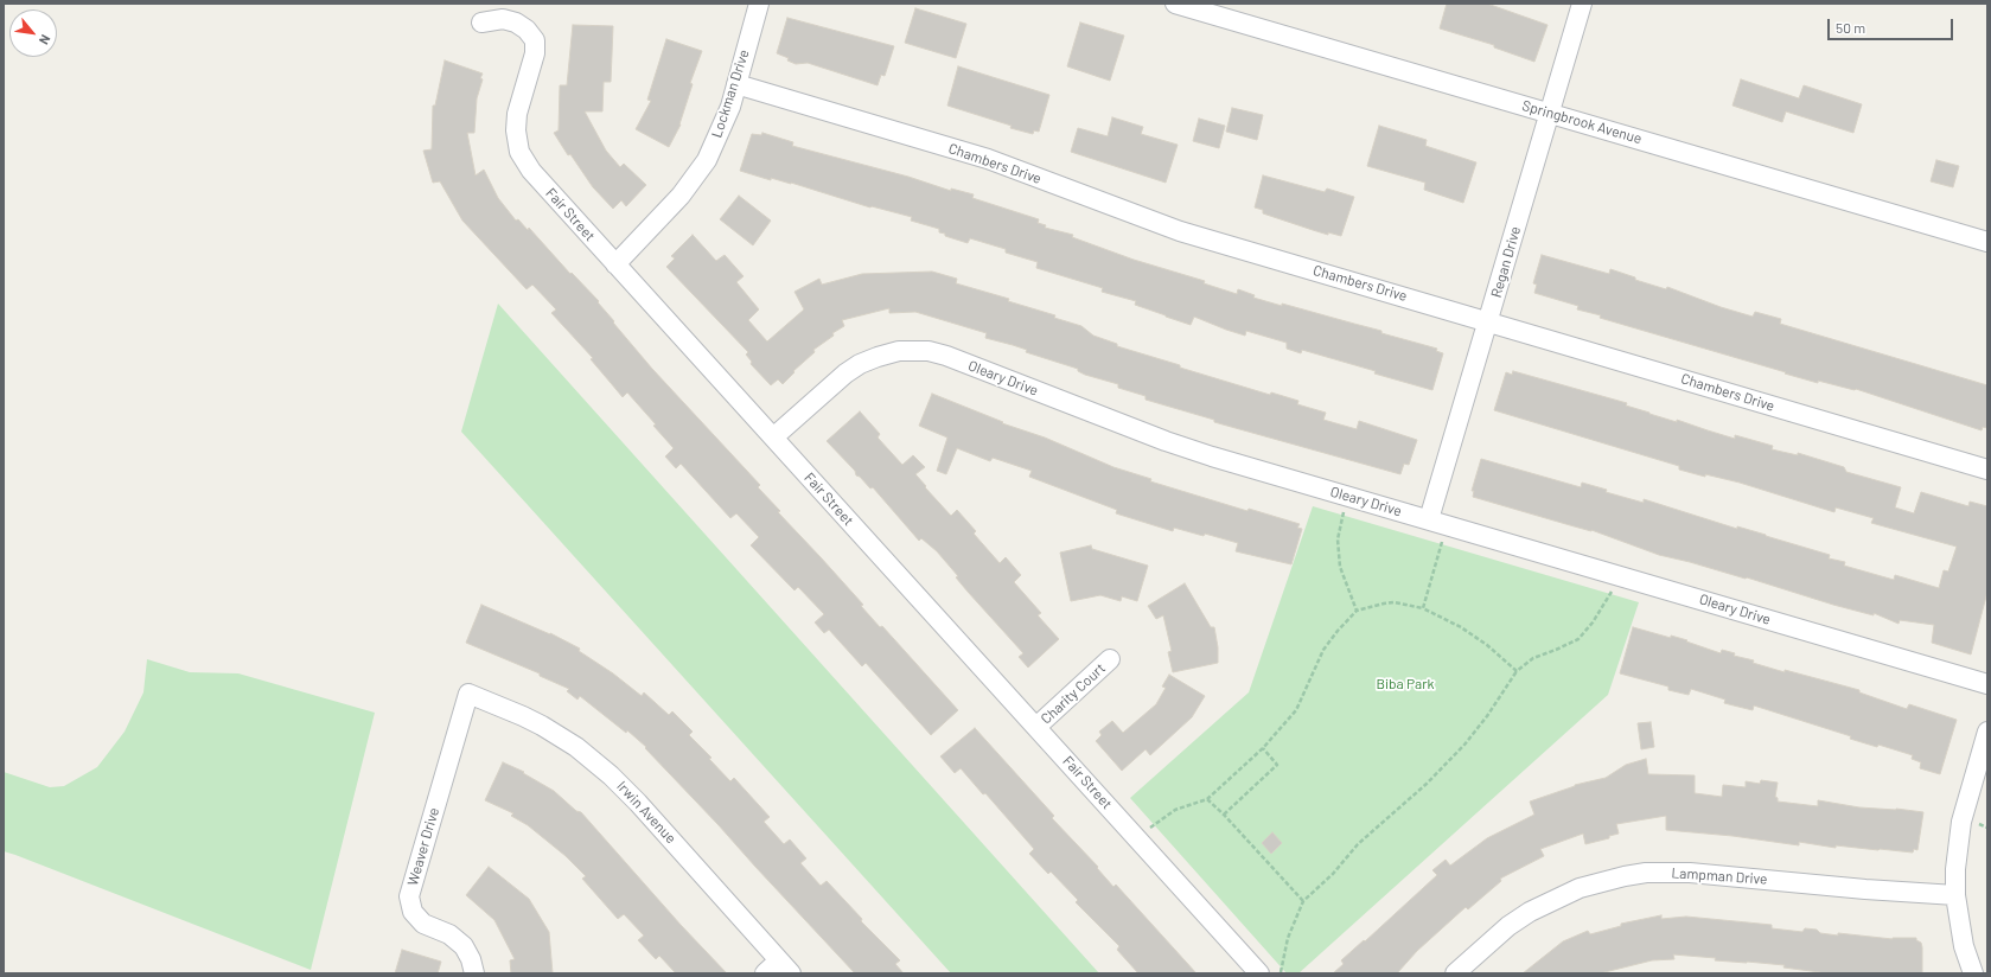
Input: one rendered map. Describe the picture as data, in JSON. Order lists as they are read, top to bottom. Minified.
{"streets":{"street":["Lockman Drive","Springbrook Avenue","Chambers Drive","Fair Street","Regan Drive","Oleary Drive","Charity Court","Irwin Avenue","Weaver Drive","Lampman Drive"]},"crossings":[["Lockman Drive","Chambers Drive"],["Lockman Drive","Fair Street"],["Springbrook Avenue","Regan Drive"],["Chambers Drive","Regan Drive"],["Fair Street","Oleary Drive"],["Fair Street","Charity Court"],["Regan Drive","Oleary Drive"],["Irwin Avenue","Weaver Drive"]],"parks":["Biba Park"],"scale_bar":"50 m","north":"bottom right"}
